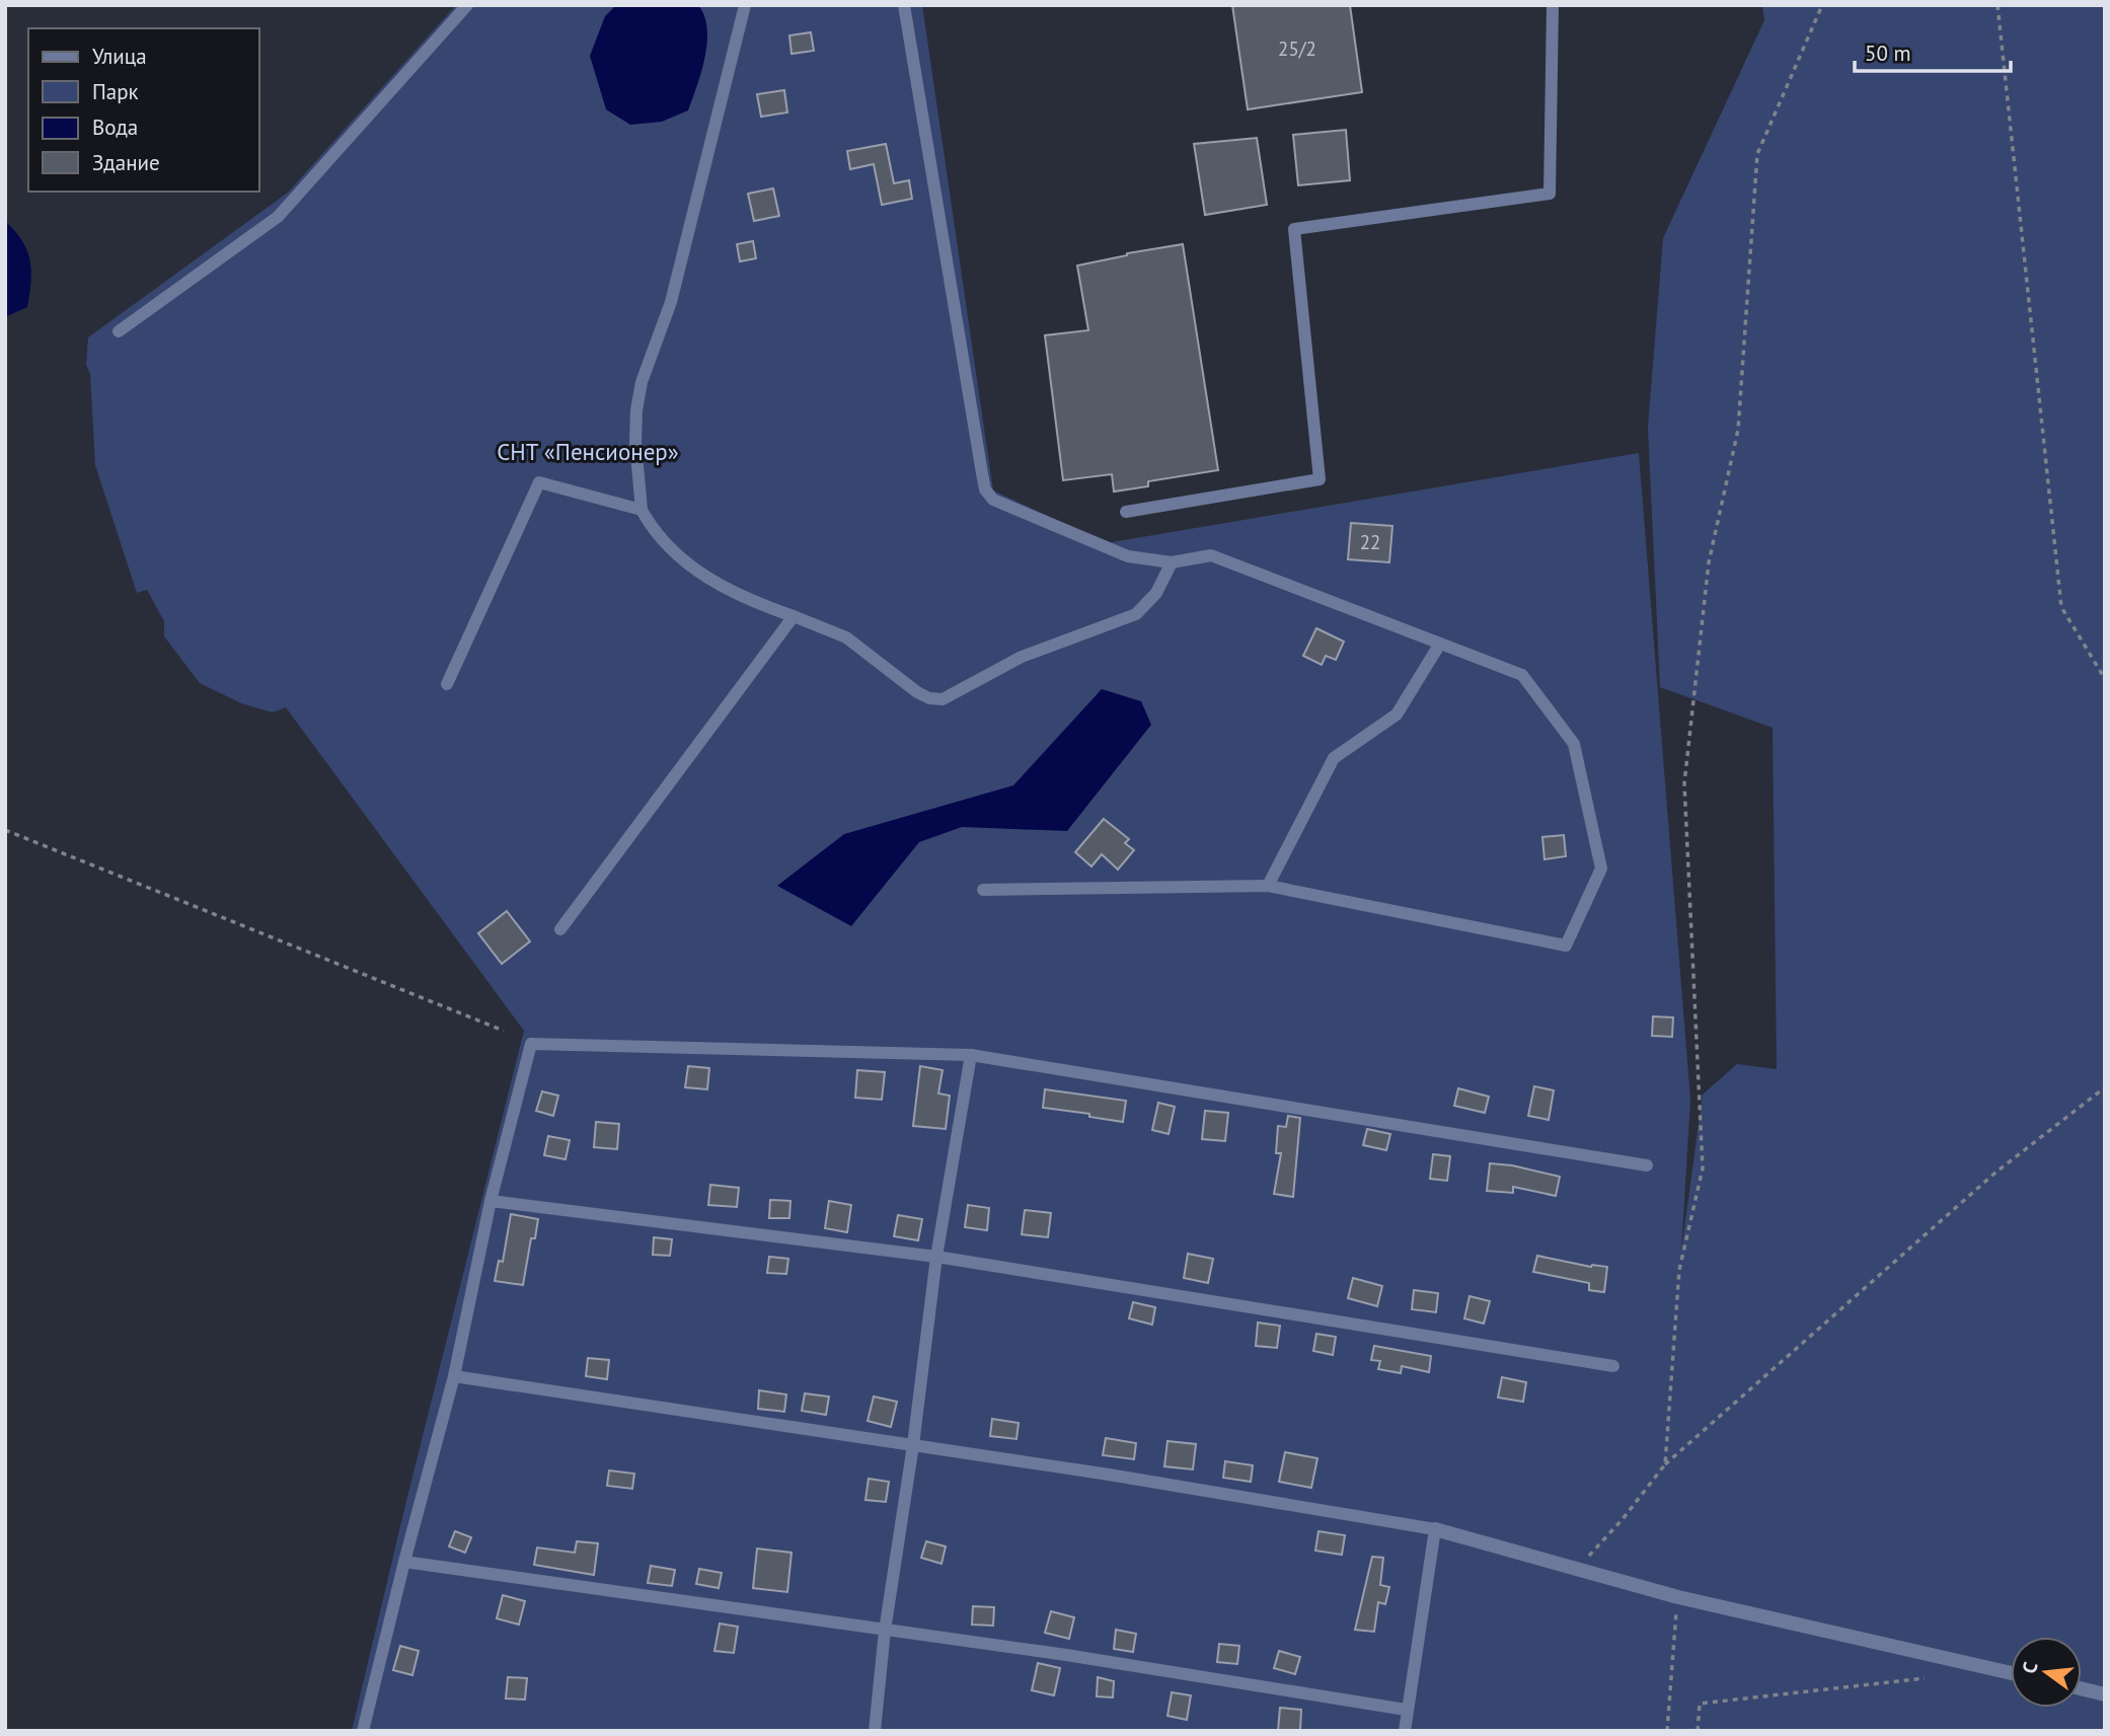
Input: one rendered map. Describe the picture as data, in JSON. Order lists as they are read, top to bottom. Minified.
{"parks":["СНТ «Пенсионер»"],"house_numbers":["25/2","22"],"legend":["Улица","Парк","Вода","Здание"],"scale_bar":"50 m","north":"left"}
